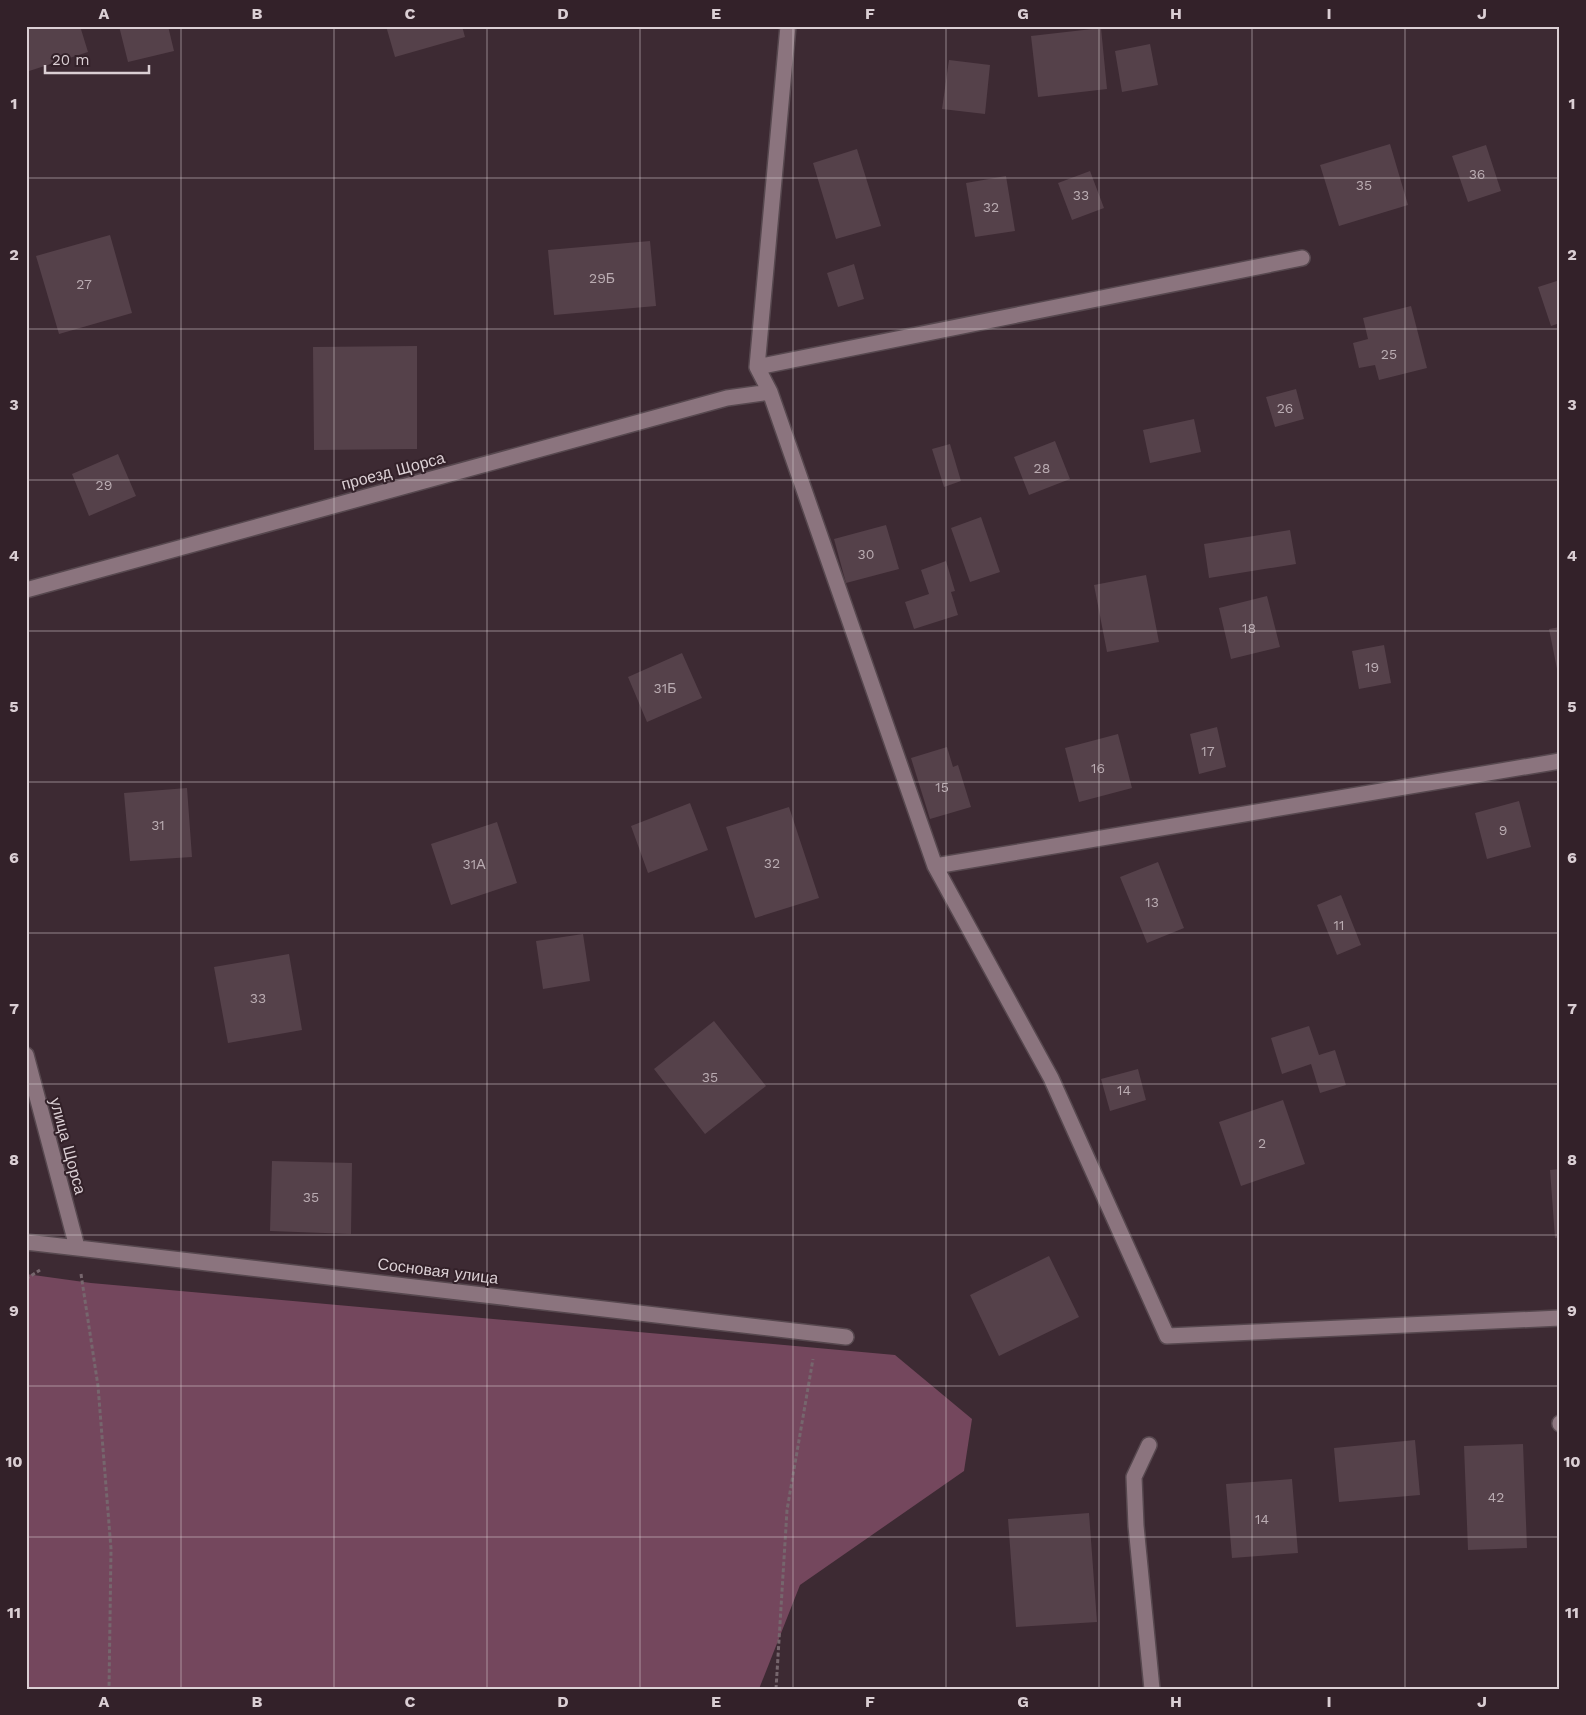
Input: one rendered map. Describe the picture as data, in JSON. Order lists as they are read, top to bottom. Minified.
{"streets":{"street":["проезд Щорса","улица Щорса","Сосновая улица"]},"crossings":[["улица Щорса","Сосновая улица"]],"house_numbers":["36","35","33","32","29Б","27","25","26","28","29","30","18","19","31Б","17","16","15","31","9","32","31А","13","11","33","35","14","2","35","42","14"],"scale_bar":"20 m","grid":{"columns":["A","B","C","D","E","F","G","H","I","J"],"rows":["1","2","3","4","5","6","7","8","9","10","11"]}}
